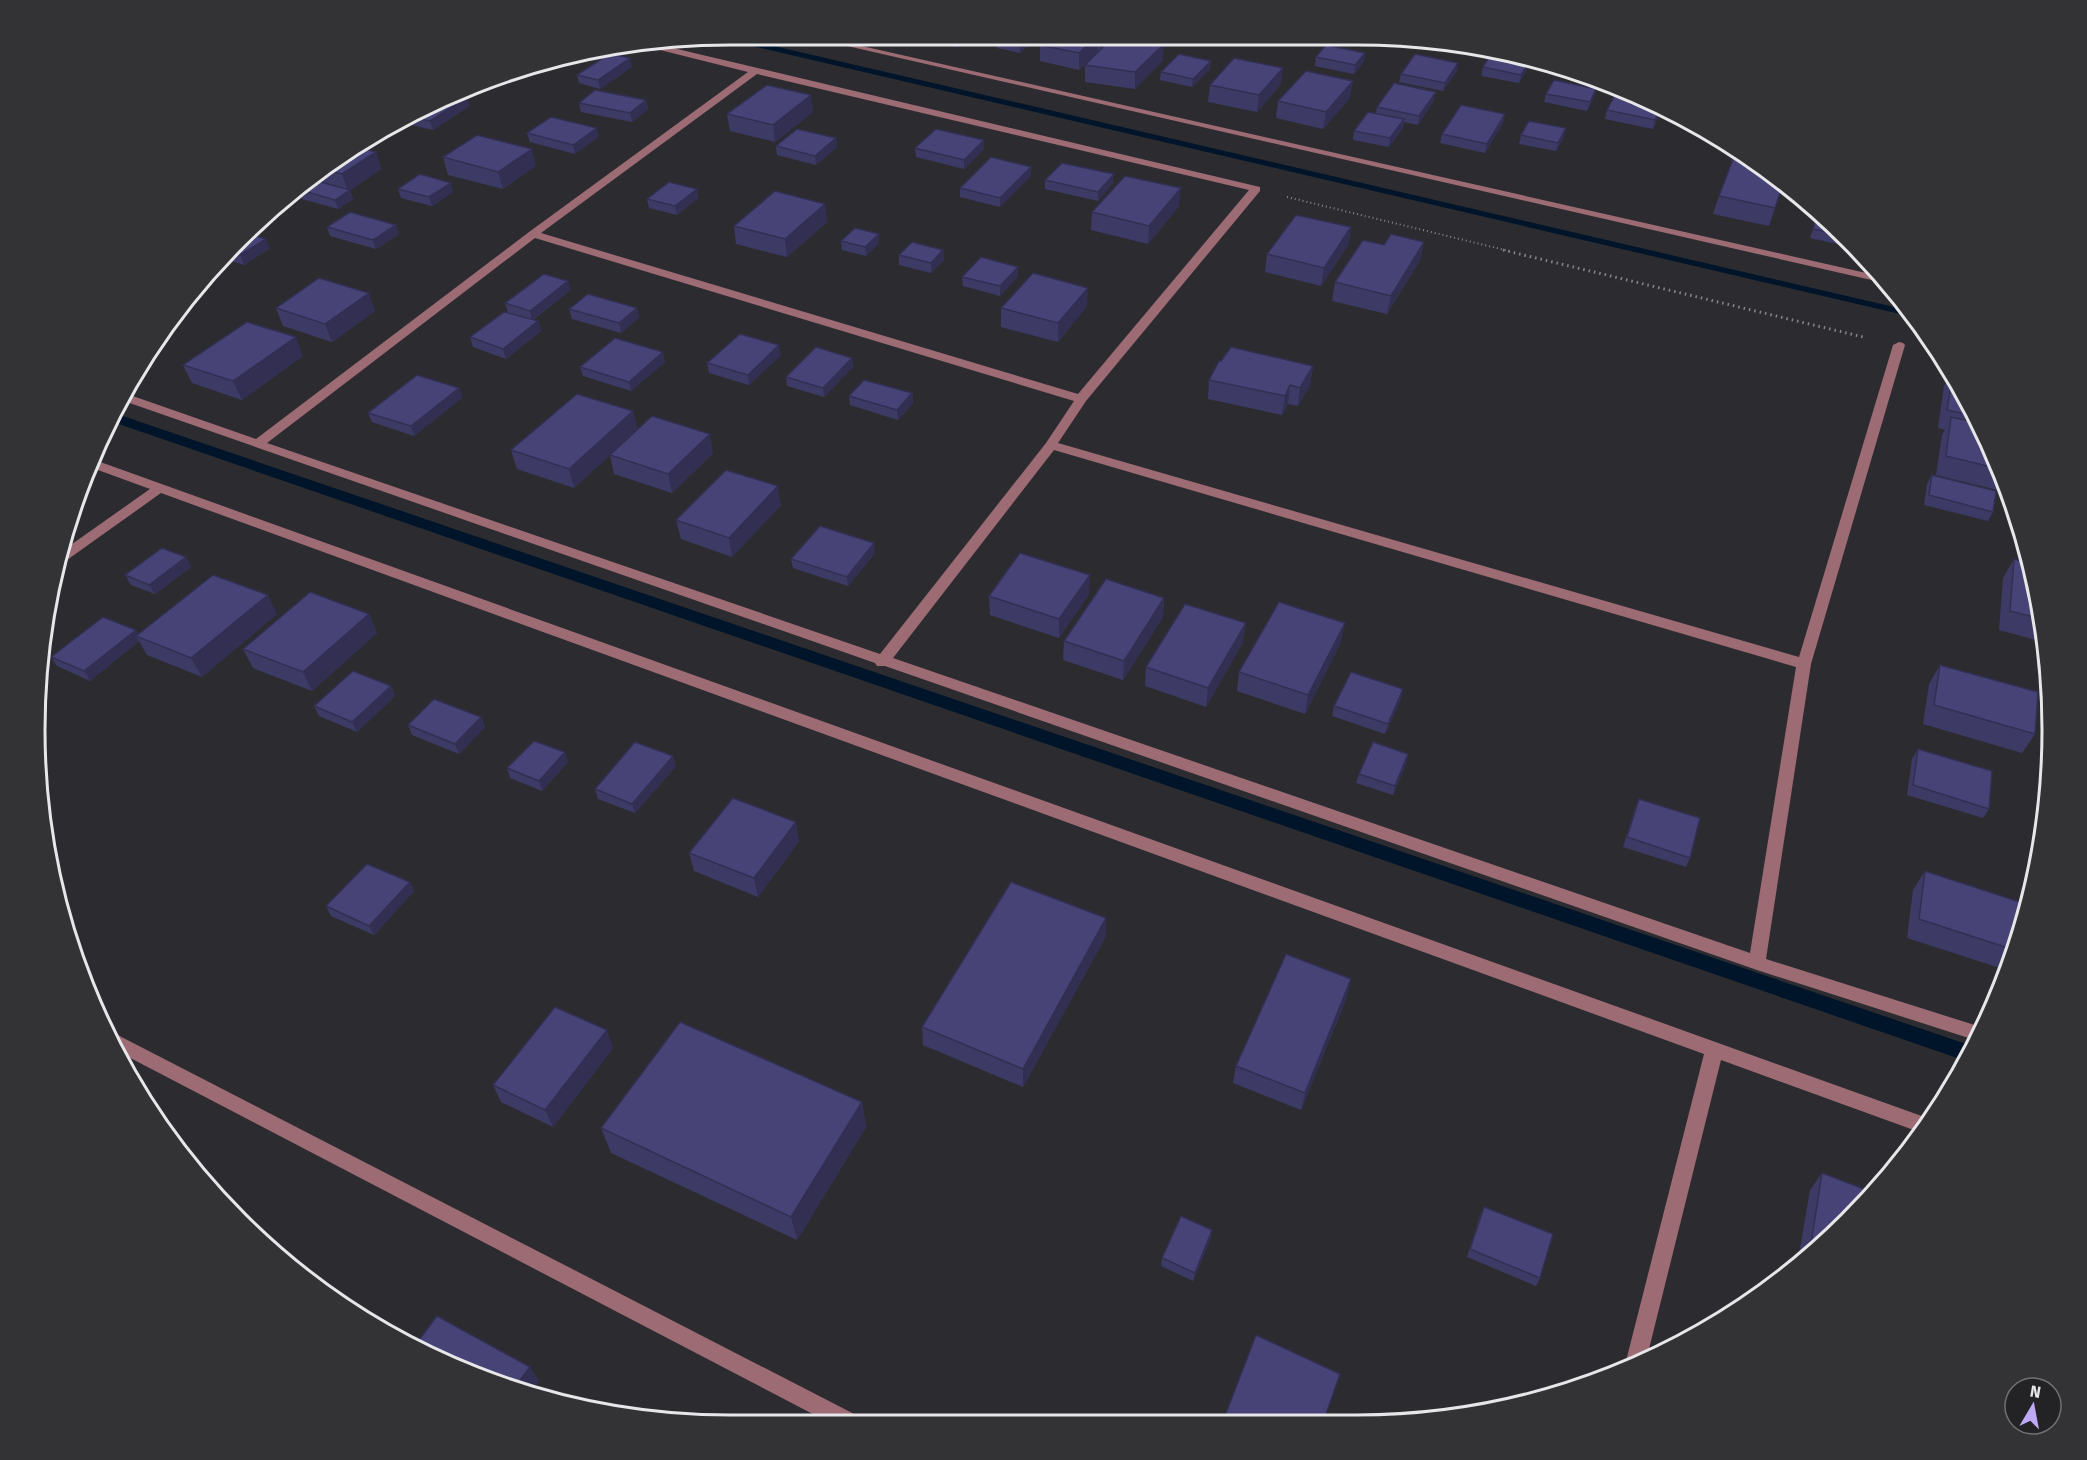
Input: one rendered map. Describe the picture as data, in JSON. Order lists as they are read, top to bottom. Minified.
{"north":"top"}
